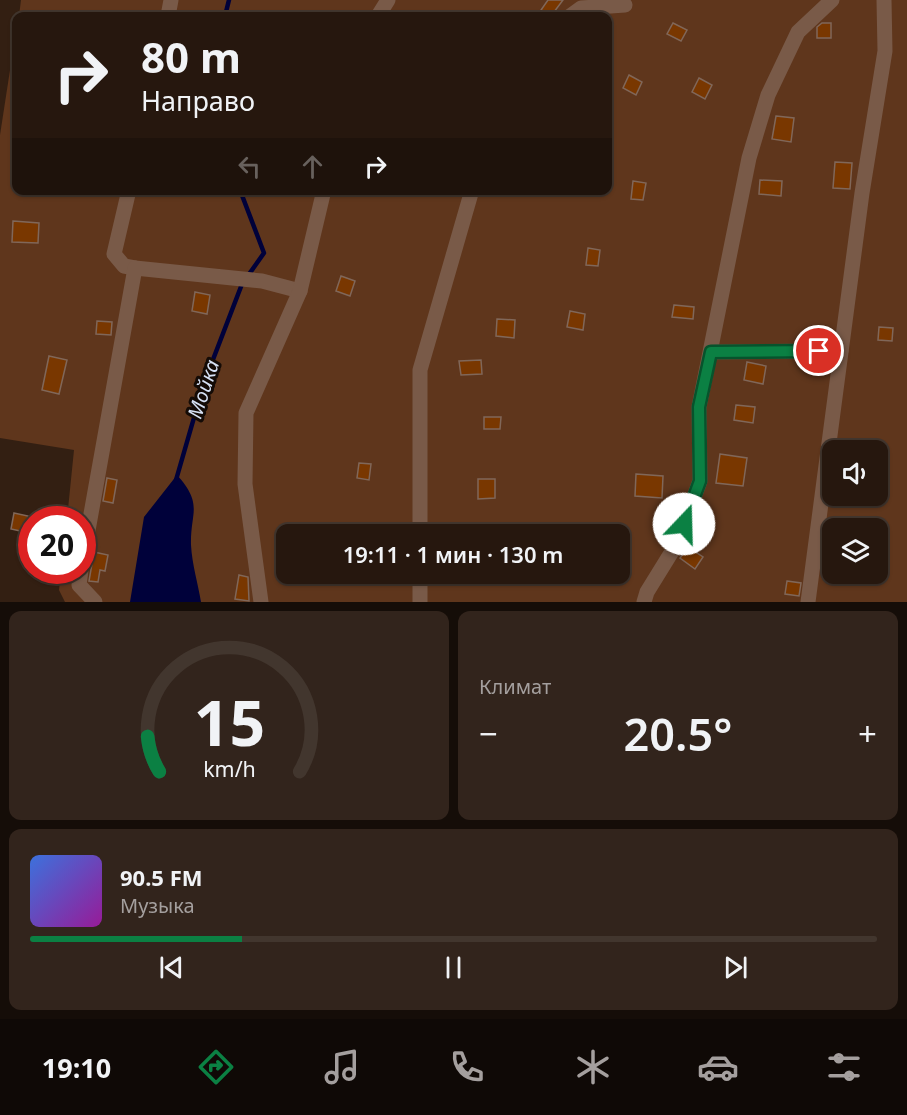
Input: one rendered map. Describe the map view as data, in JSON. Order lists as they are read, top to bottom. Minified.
{"water":["Мойка"],"page":{"turn":["80 m","Направо"],"limit":"20","trip":"19:11 · 1 мин · 130 m","tile":"Климат","heat":["−","20.5°","+"],"song":["90.5 FM","Музыка"],"tabs":"19:10","gauge":["15","km/h"]}}
